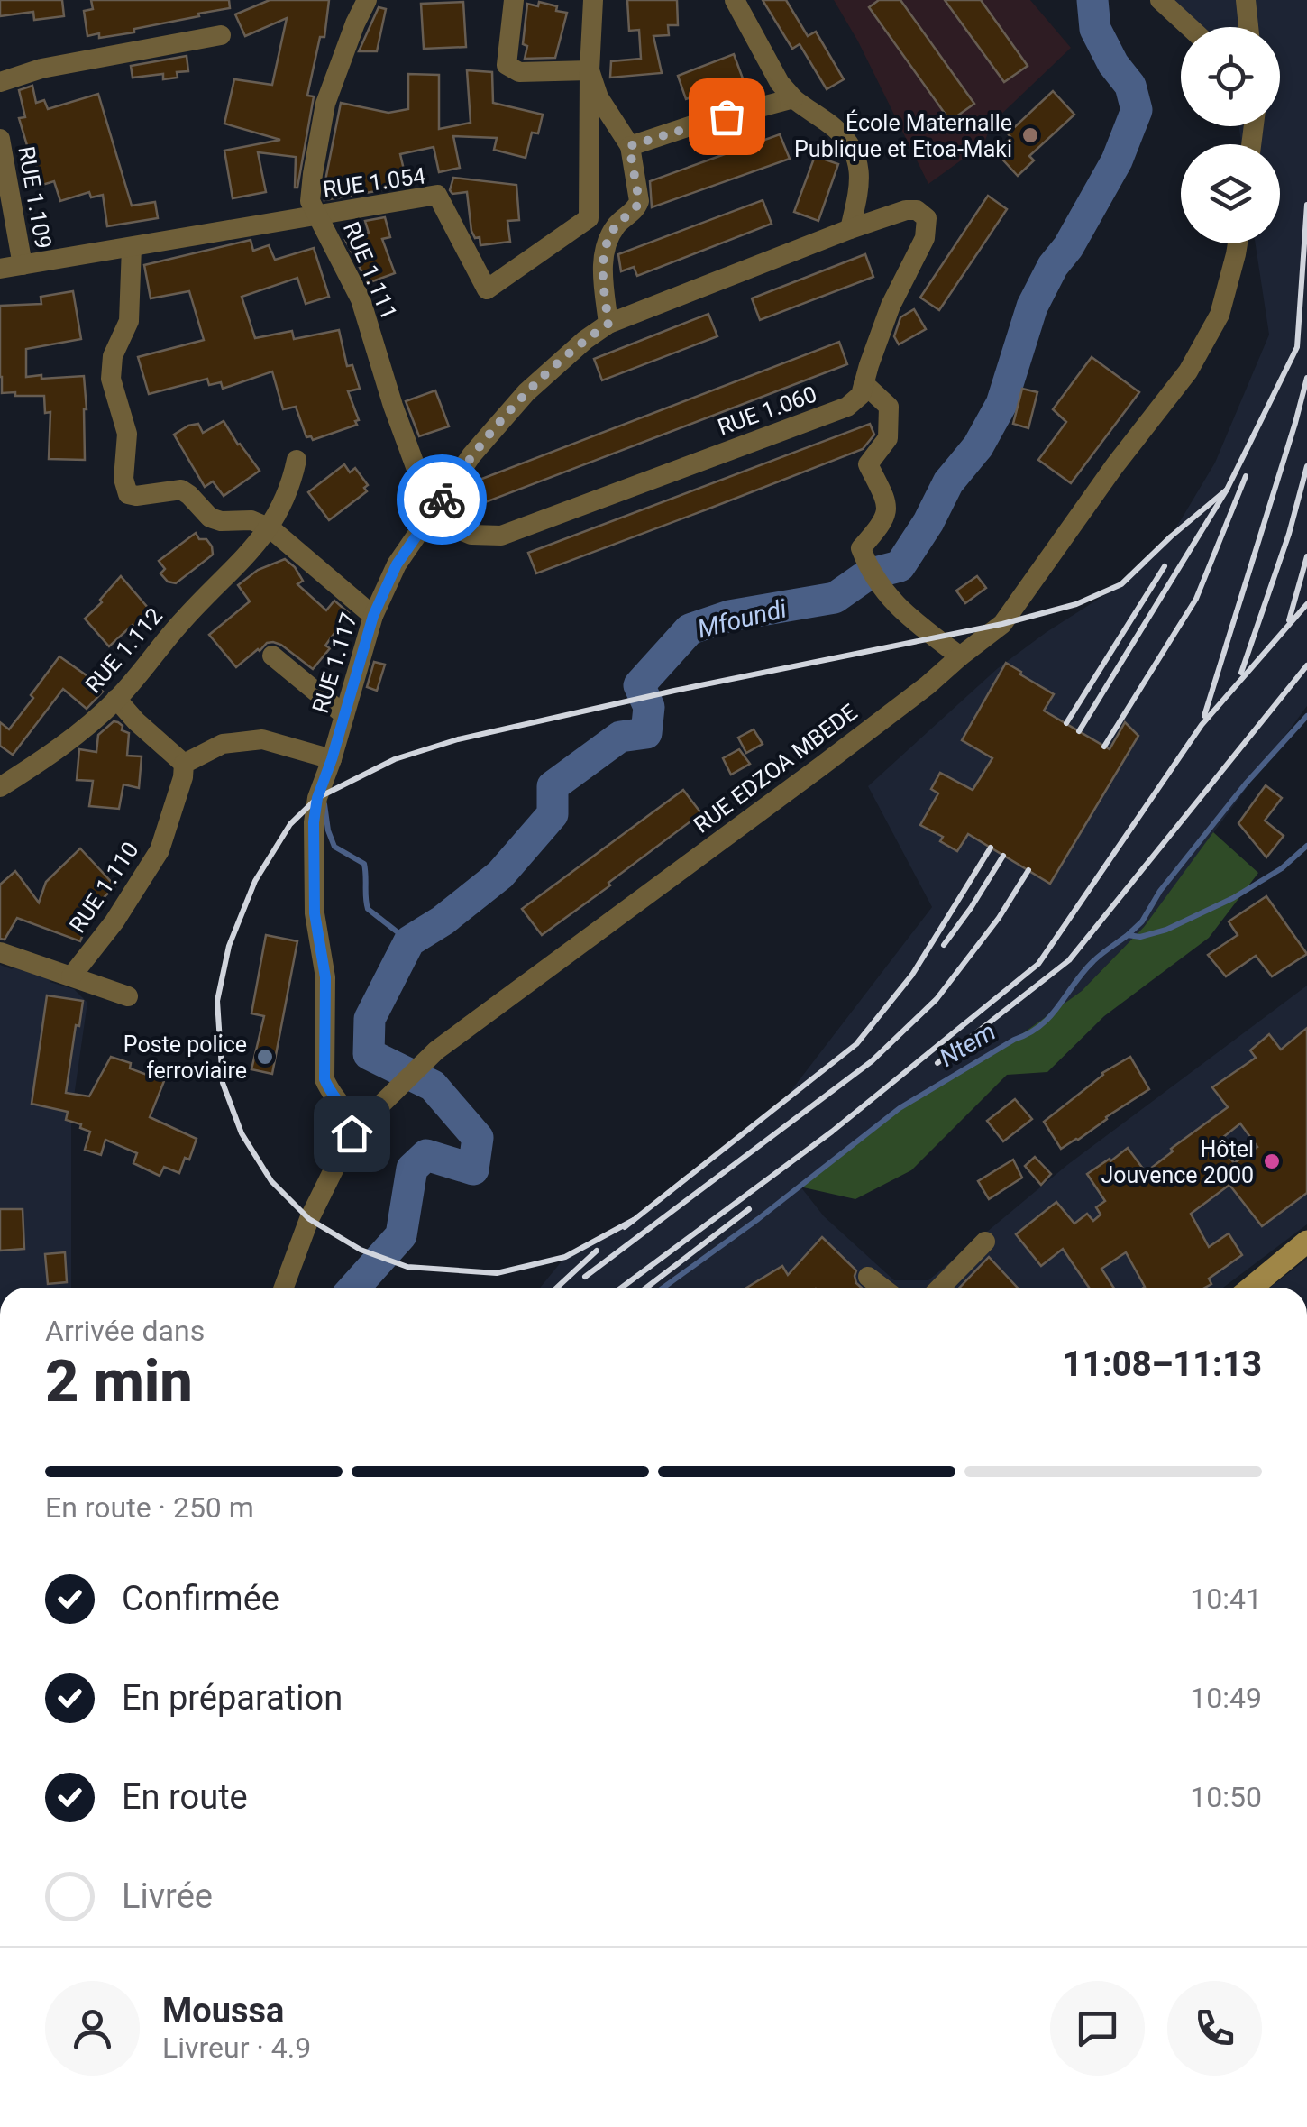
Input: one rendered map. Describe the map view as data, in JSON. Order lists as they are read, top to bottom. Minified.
{"streets":{"street":["RUE 1.054","RUE 1.109","RUE 1.111","RUE 1.060","RUE 1.112","RUE 1.117","RUE EDZOA MBEDE","RUE 1.110"]},"crossings":[["RUE 1.054","RUE 1.109"],["RUE 1.054","RUE 1.111"],["RUE 1.111","RUE 1.060"],["RUE 1.111","RUE 1.117"],["RUE 1.060","RUE 1.117"],["RUE 1.117","RUE EDZOA MBEDE"]],"water":["Mfoundi","Ntem"],"places":["École Maternalle Publique et Etoa-Maki","Poste police ferroviaire","Hôtel Jouvence 2000"],"page":{"heading":["2 min","Arrivée dans","11:08–11:13"],"panel":["Moussa","Livreur · 4.9"],"bar":"En route · 250 m","list":[["Confirmée","10:41"],["En préparation","10:49"],["En route","10:50"],"Livrée"]}}
